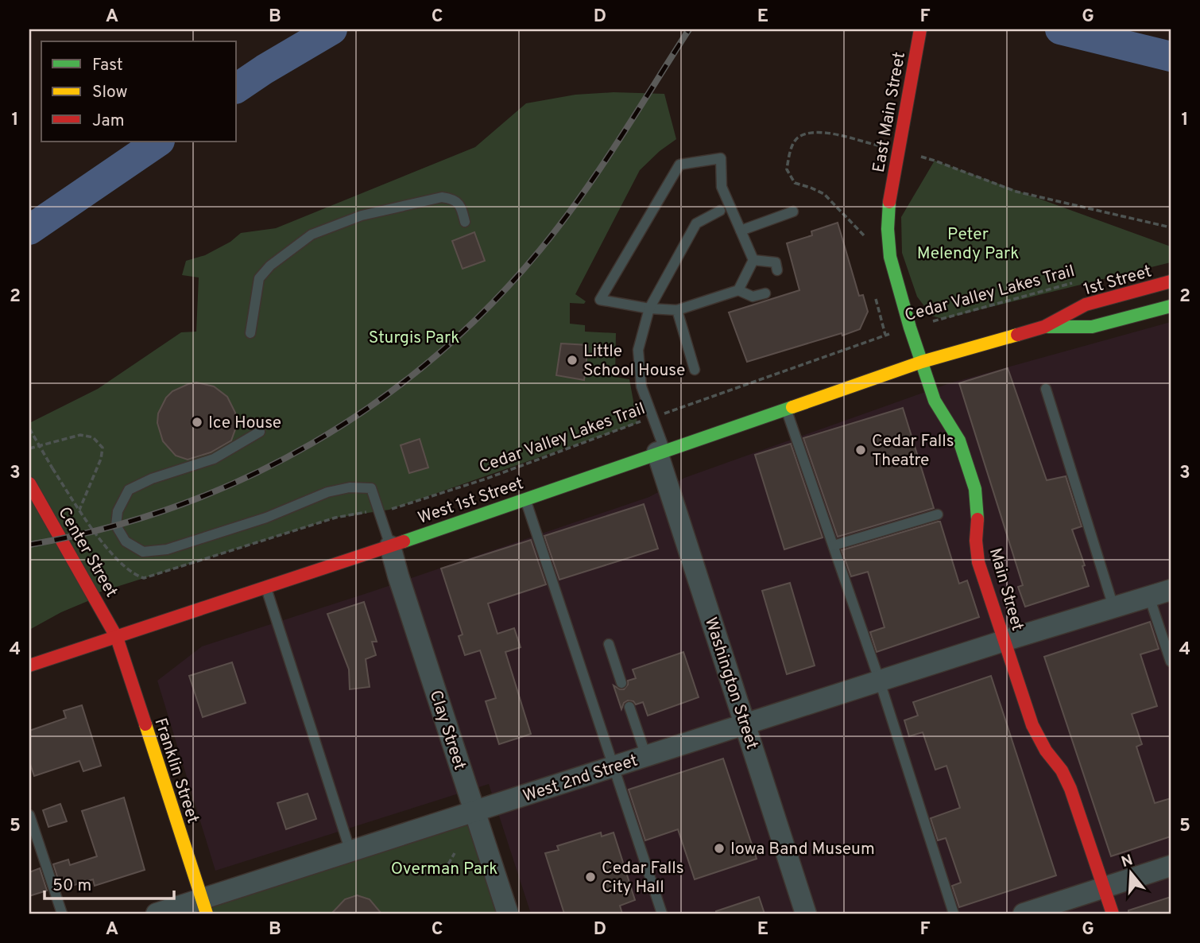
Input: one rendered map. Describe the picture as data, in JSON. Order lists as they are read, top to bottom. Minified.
{"streets":{"main road":["East Main Street","1st Street","West 1st Street","Center Street","Main Street","Franklin Street"],"street":["Washington Street","Clay Street","West 2nd Street"],"path":["Cedar Valley Lakes Trail"]},"crossings":[["East Main Street","Main Street"],["1st Street","West 1st Street"],["1st Street","Main Street"],["Cedar Valley Lakes Trail","Main Street"],["West 1st Street","Center Street"],["West 1st Street","Main Street"],["West 1st Street","Washington Street"],["West 1st Street","Clay Street"],["West 1st Street","Franklin Street"],["Center Street","Franklin Street"],["Main Street","West 2nd Street"],["Washington Street","West 2nd Street"],["Clay Street","West 2nd Street"],["Franklin Street","West 2nd Street"]],"parks":["Peter Melendy Park","Sturgis Park","Overman Park"],"places":["Little School House","Ice House","Cedar Falls Theatre","Iowa Band Museum","Cedar Falls City Hall"],"legend":["Fast","Slow","Jam"],"scale_bar":"50 m","north":"top","grid":{"columns":["A","B","C","D","E","F","G"],"rows":["1","2","3","4","5"]}}
